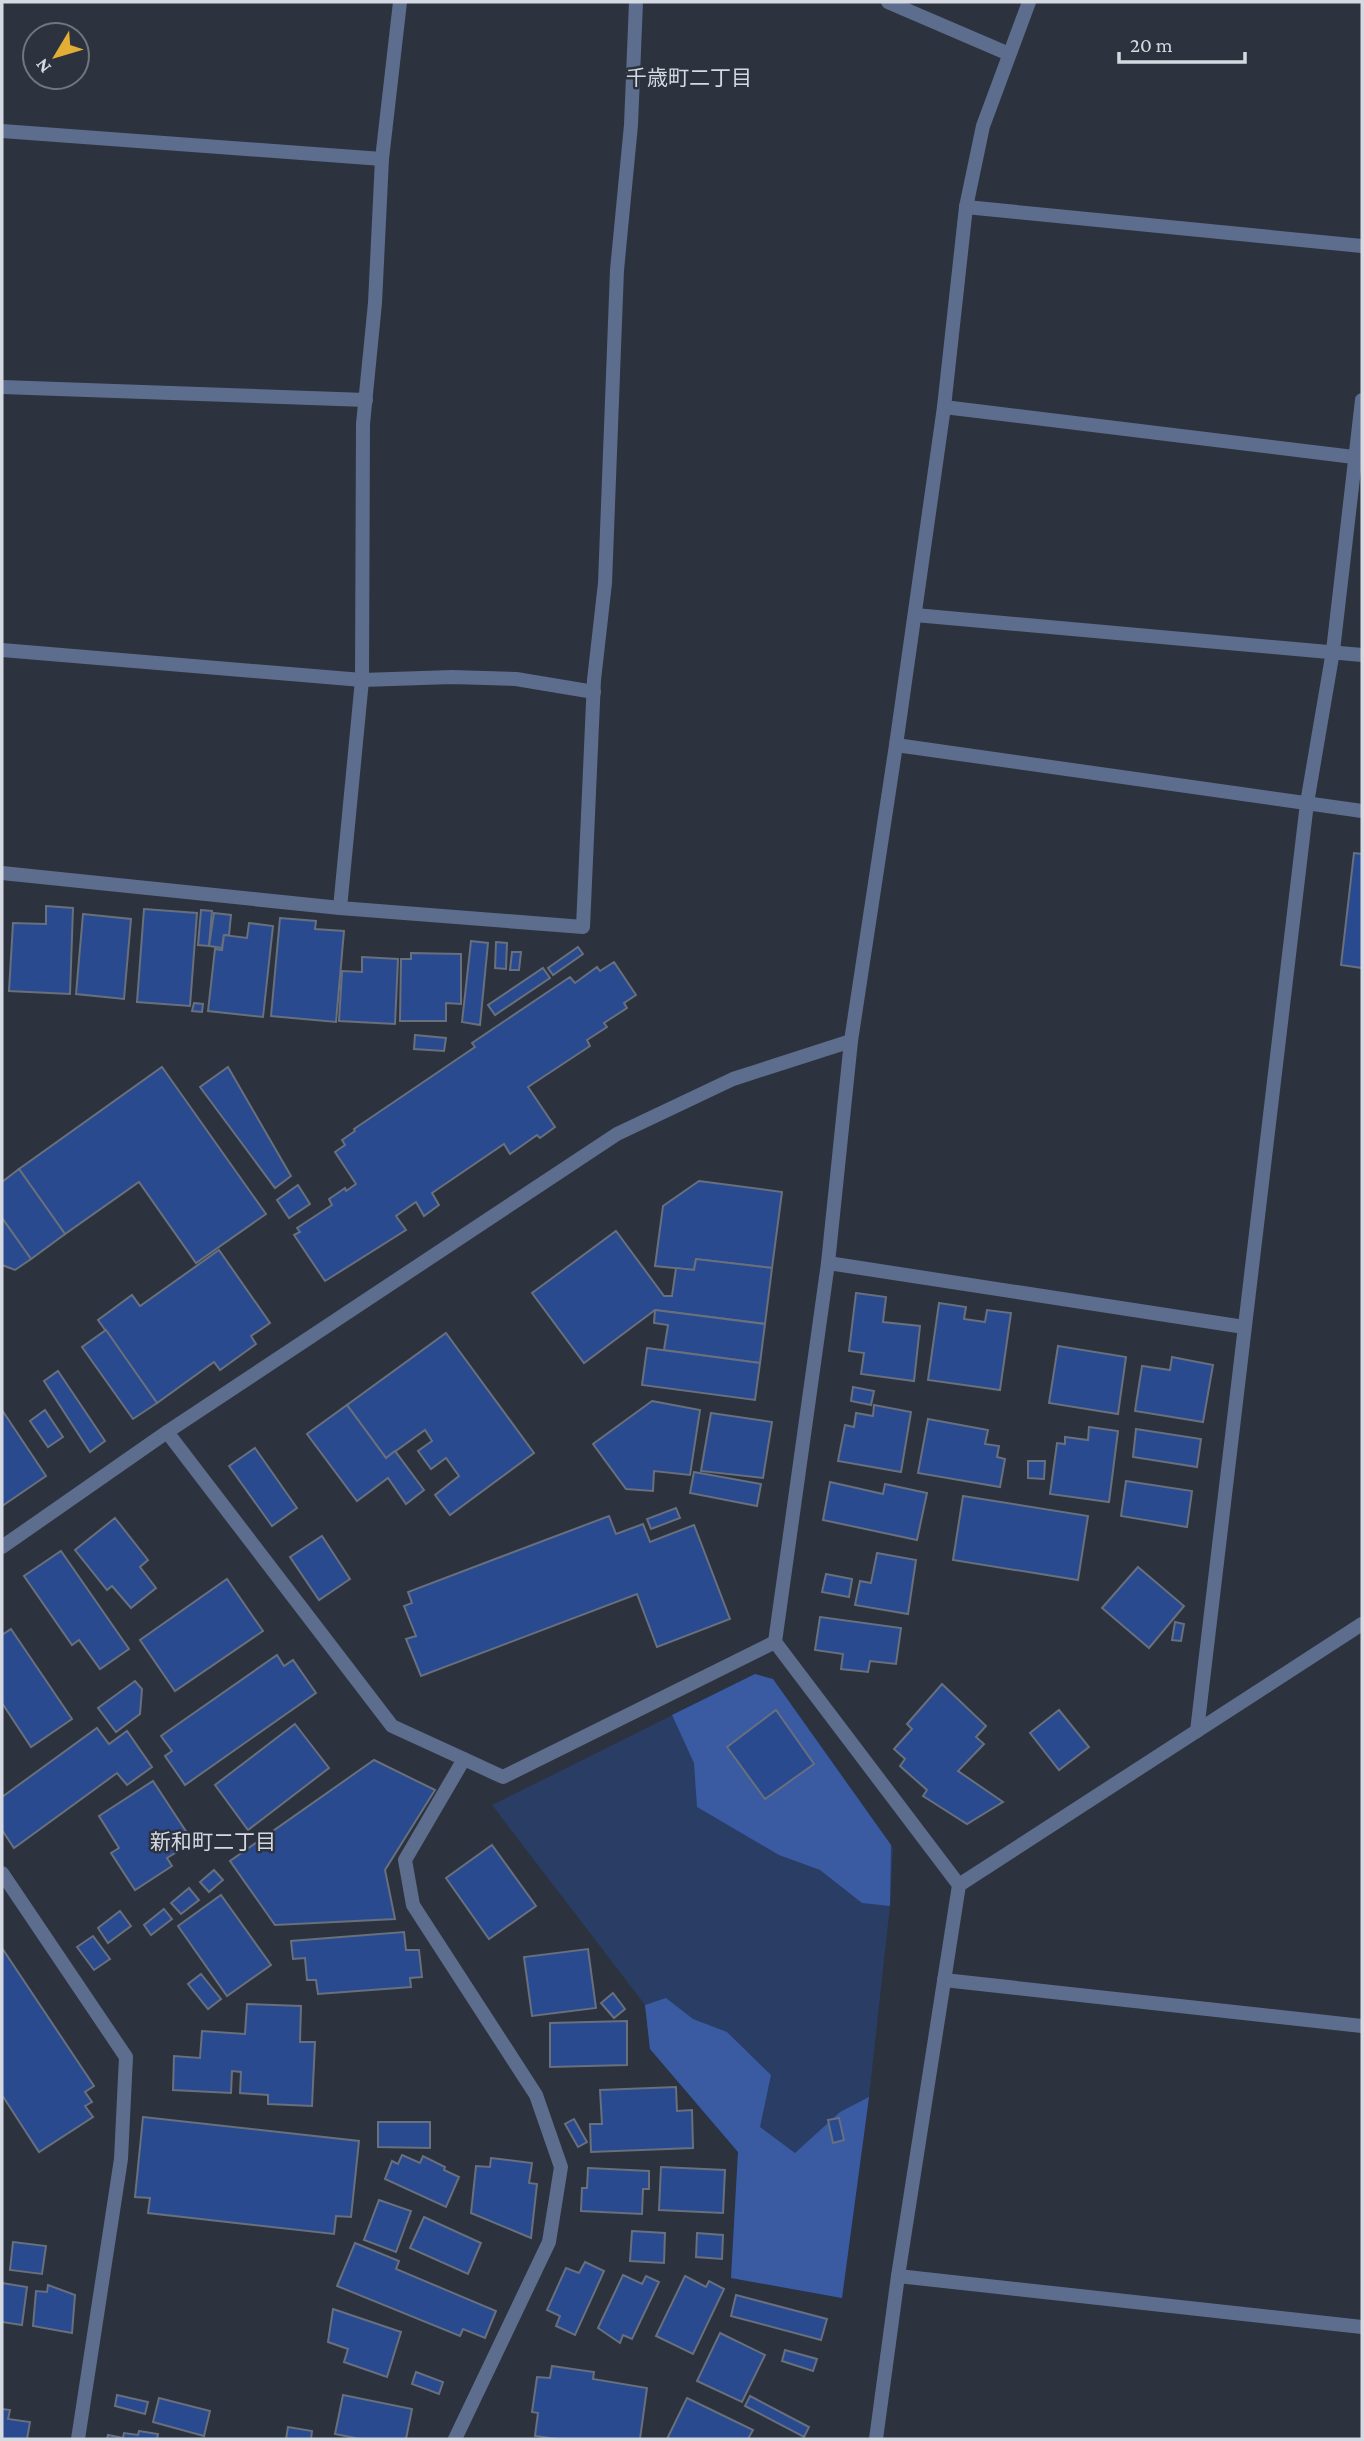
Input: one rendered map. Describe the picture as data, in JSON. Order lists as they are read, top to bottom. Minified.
{"districts":["千歳町二丁目","新和町二丁目"],"scale_bar":"20 m","north":"bottom left"}
